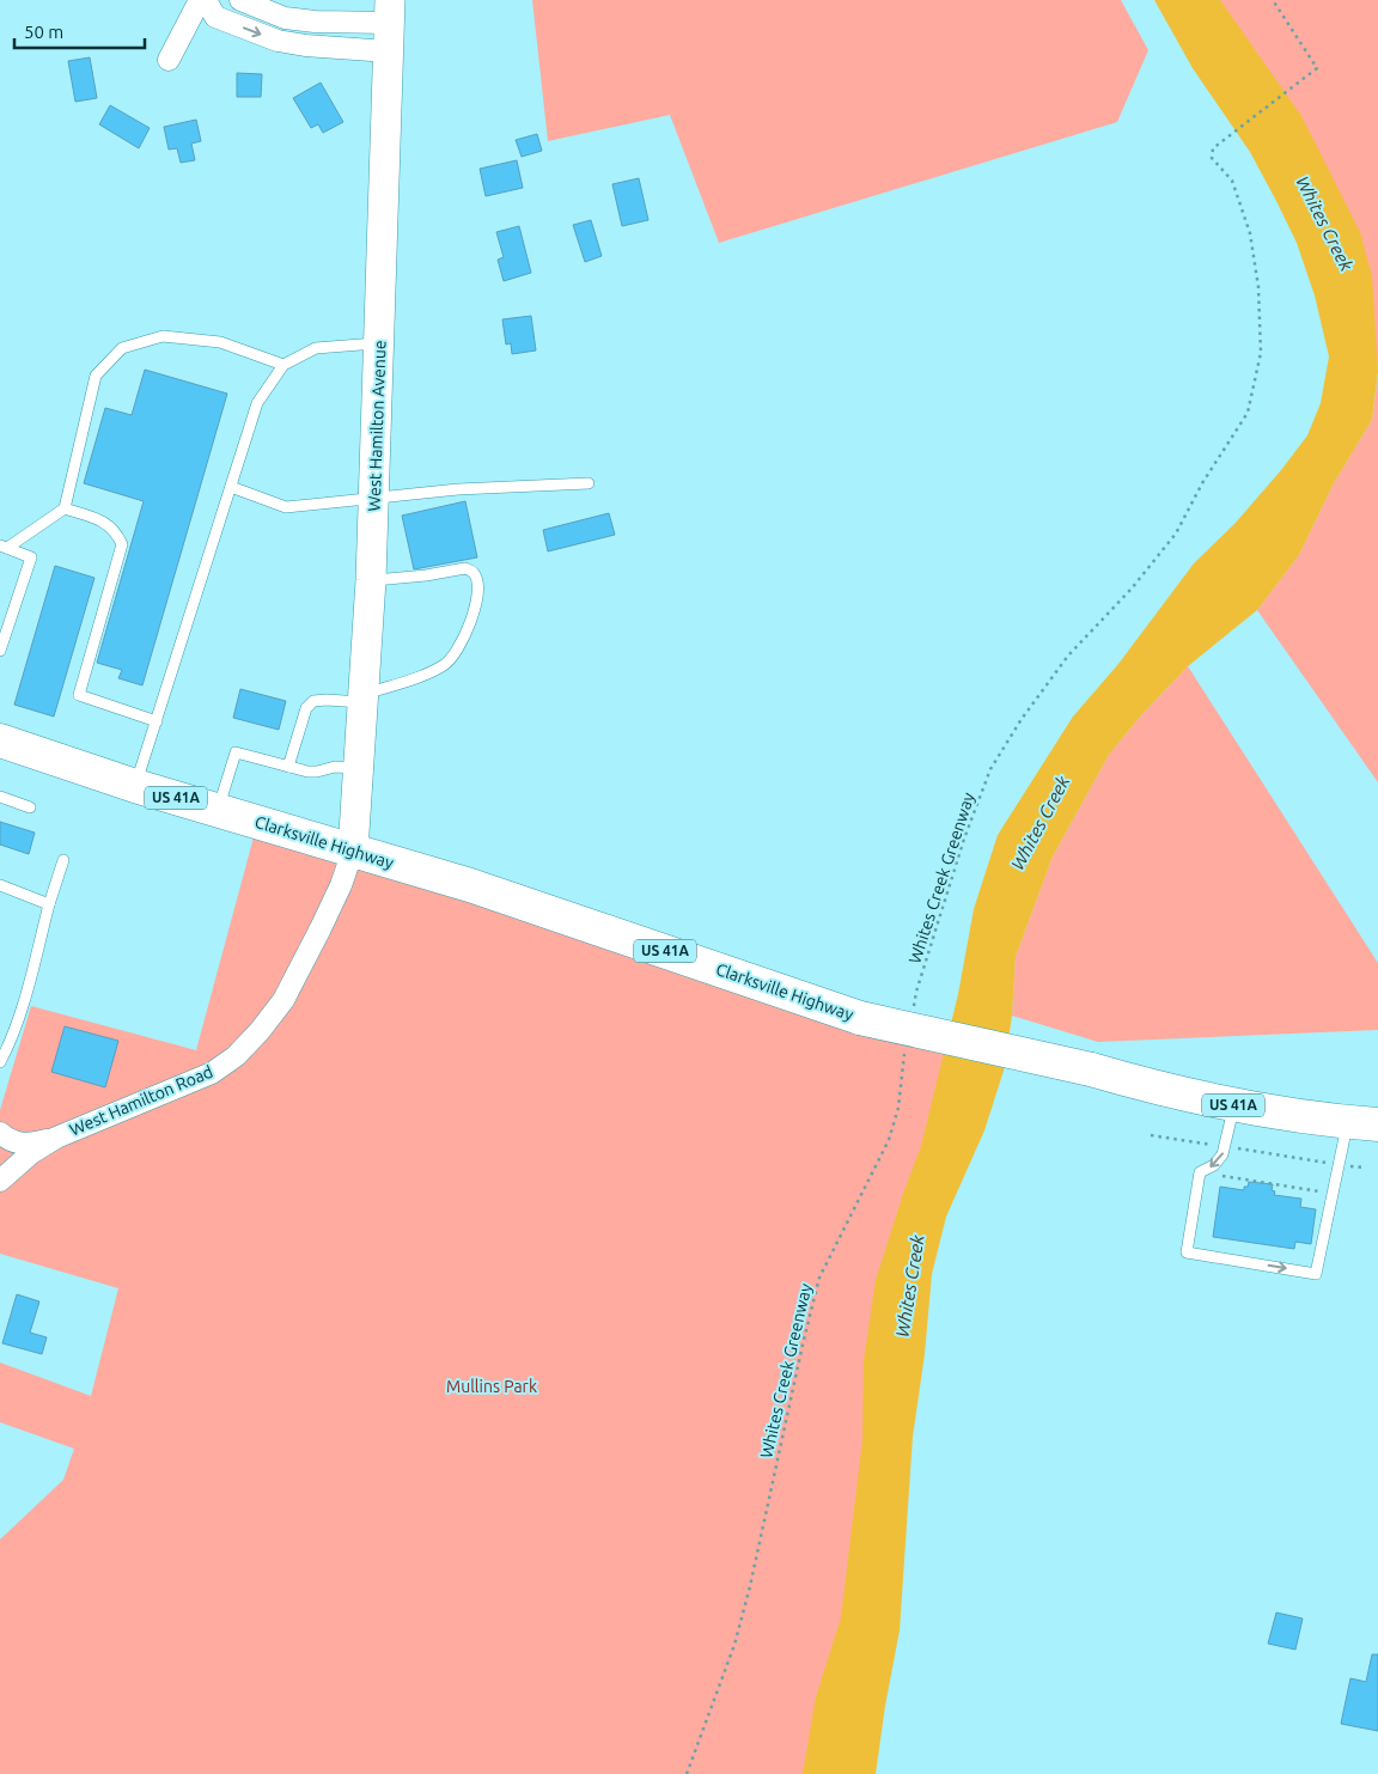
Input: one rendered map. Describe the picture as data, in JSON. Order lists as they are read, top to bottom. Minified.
{"streets":{"main road":["US 41A","Clarksville Highway"],"street":["West Hamilton Avenue","West Hamilton Road"],"path":["Whites Creek Greenway"]},"crossings":[["West Hamilton Avenue","Clarksville Highway"],["West Hamilton Avenue","West Hamilton Road"],["Clarksville Highway","West Hamilton Road"]],"water":["Whites Creek"],"parks":["Mullins Park"],"scale_bar":"50 m"}
